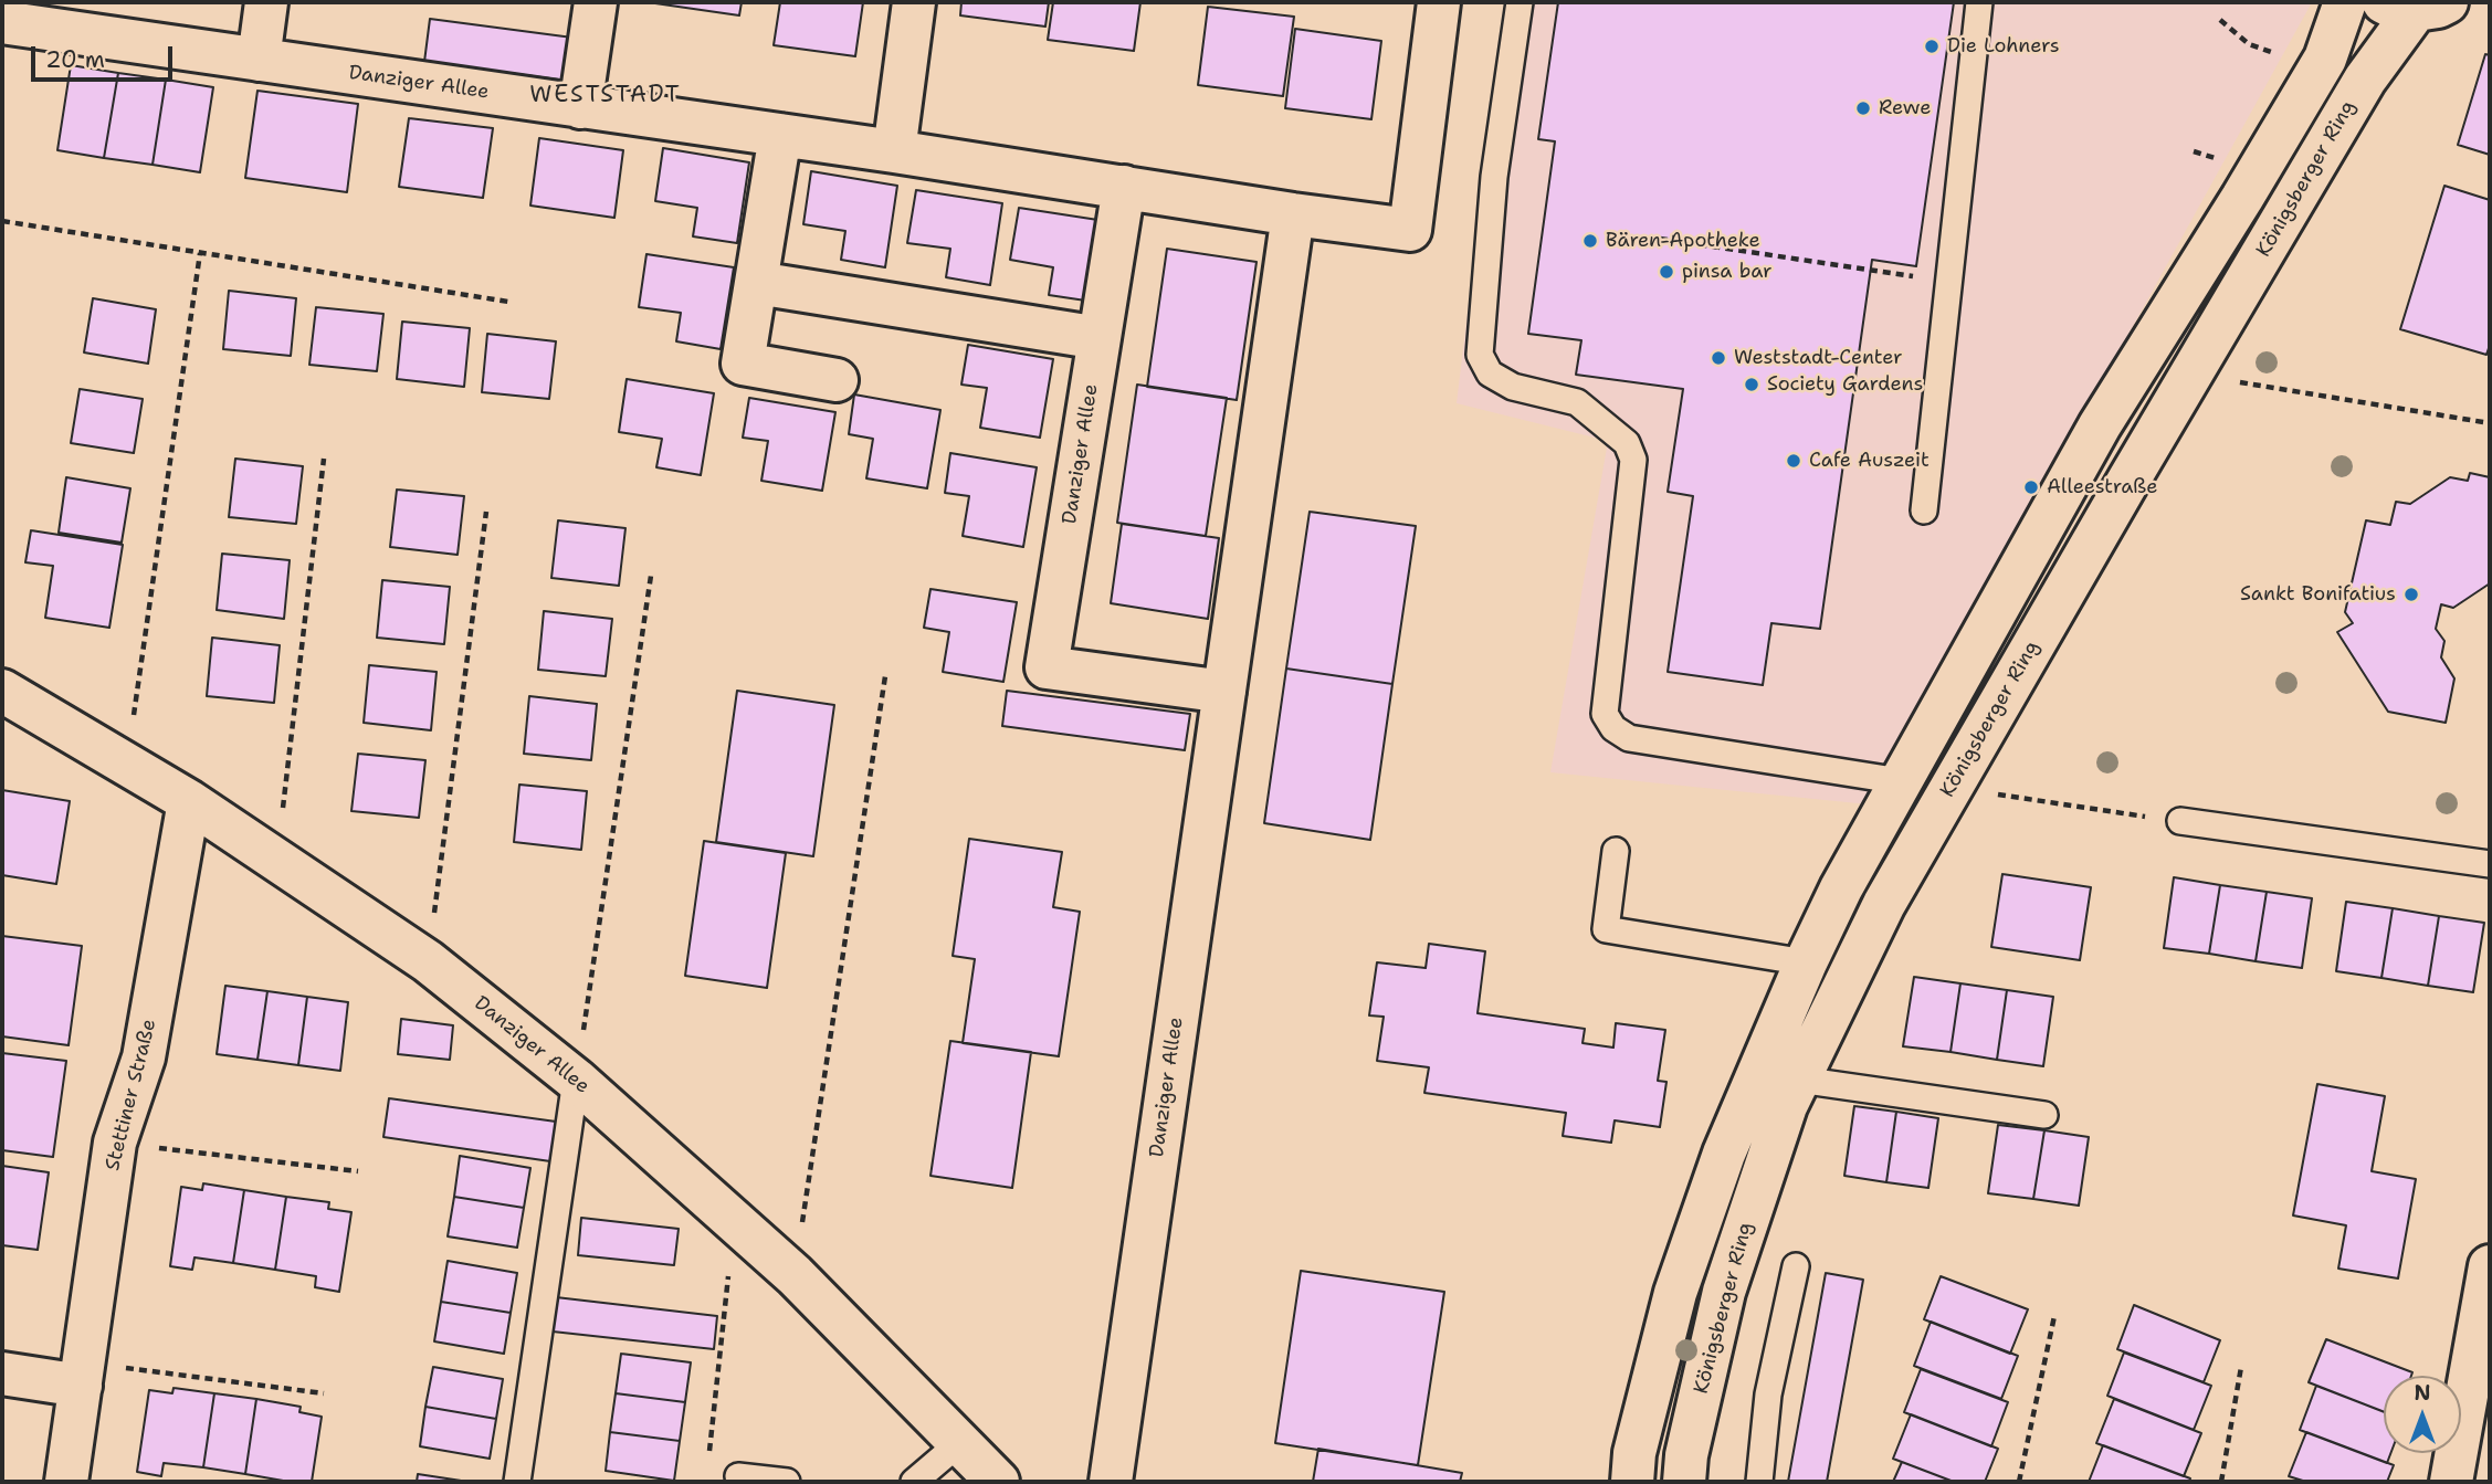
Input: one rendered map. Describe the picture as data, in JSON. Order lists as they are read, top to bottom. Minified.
{"streets":{"street":["Danziger Allee","Königsberger Ring","Stettiner Straße"]},"crossings":[["Danziger Allee","Stettiner Straße"]],"districts":["WESTSTADT"],"places":["Die Lohners","Rewe","Bären-Apotheke","pinsa bar","Weststadt-Center","Society Gardens","Cafe Auszeit","Alleestraße","Sankt Bonifatius"],"scale_bar":"20 m","north":"top"}
